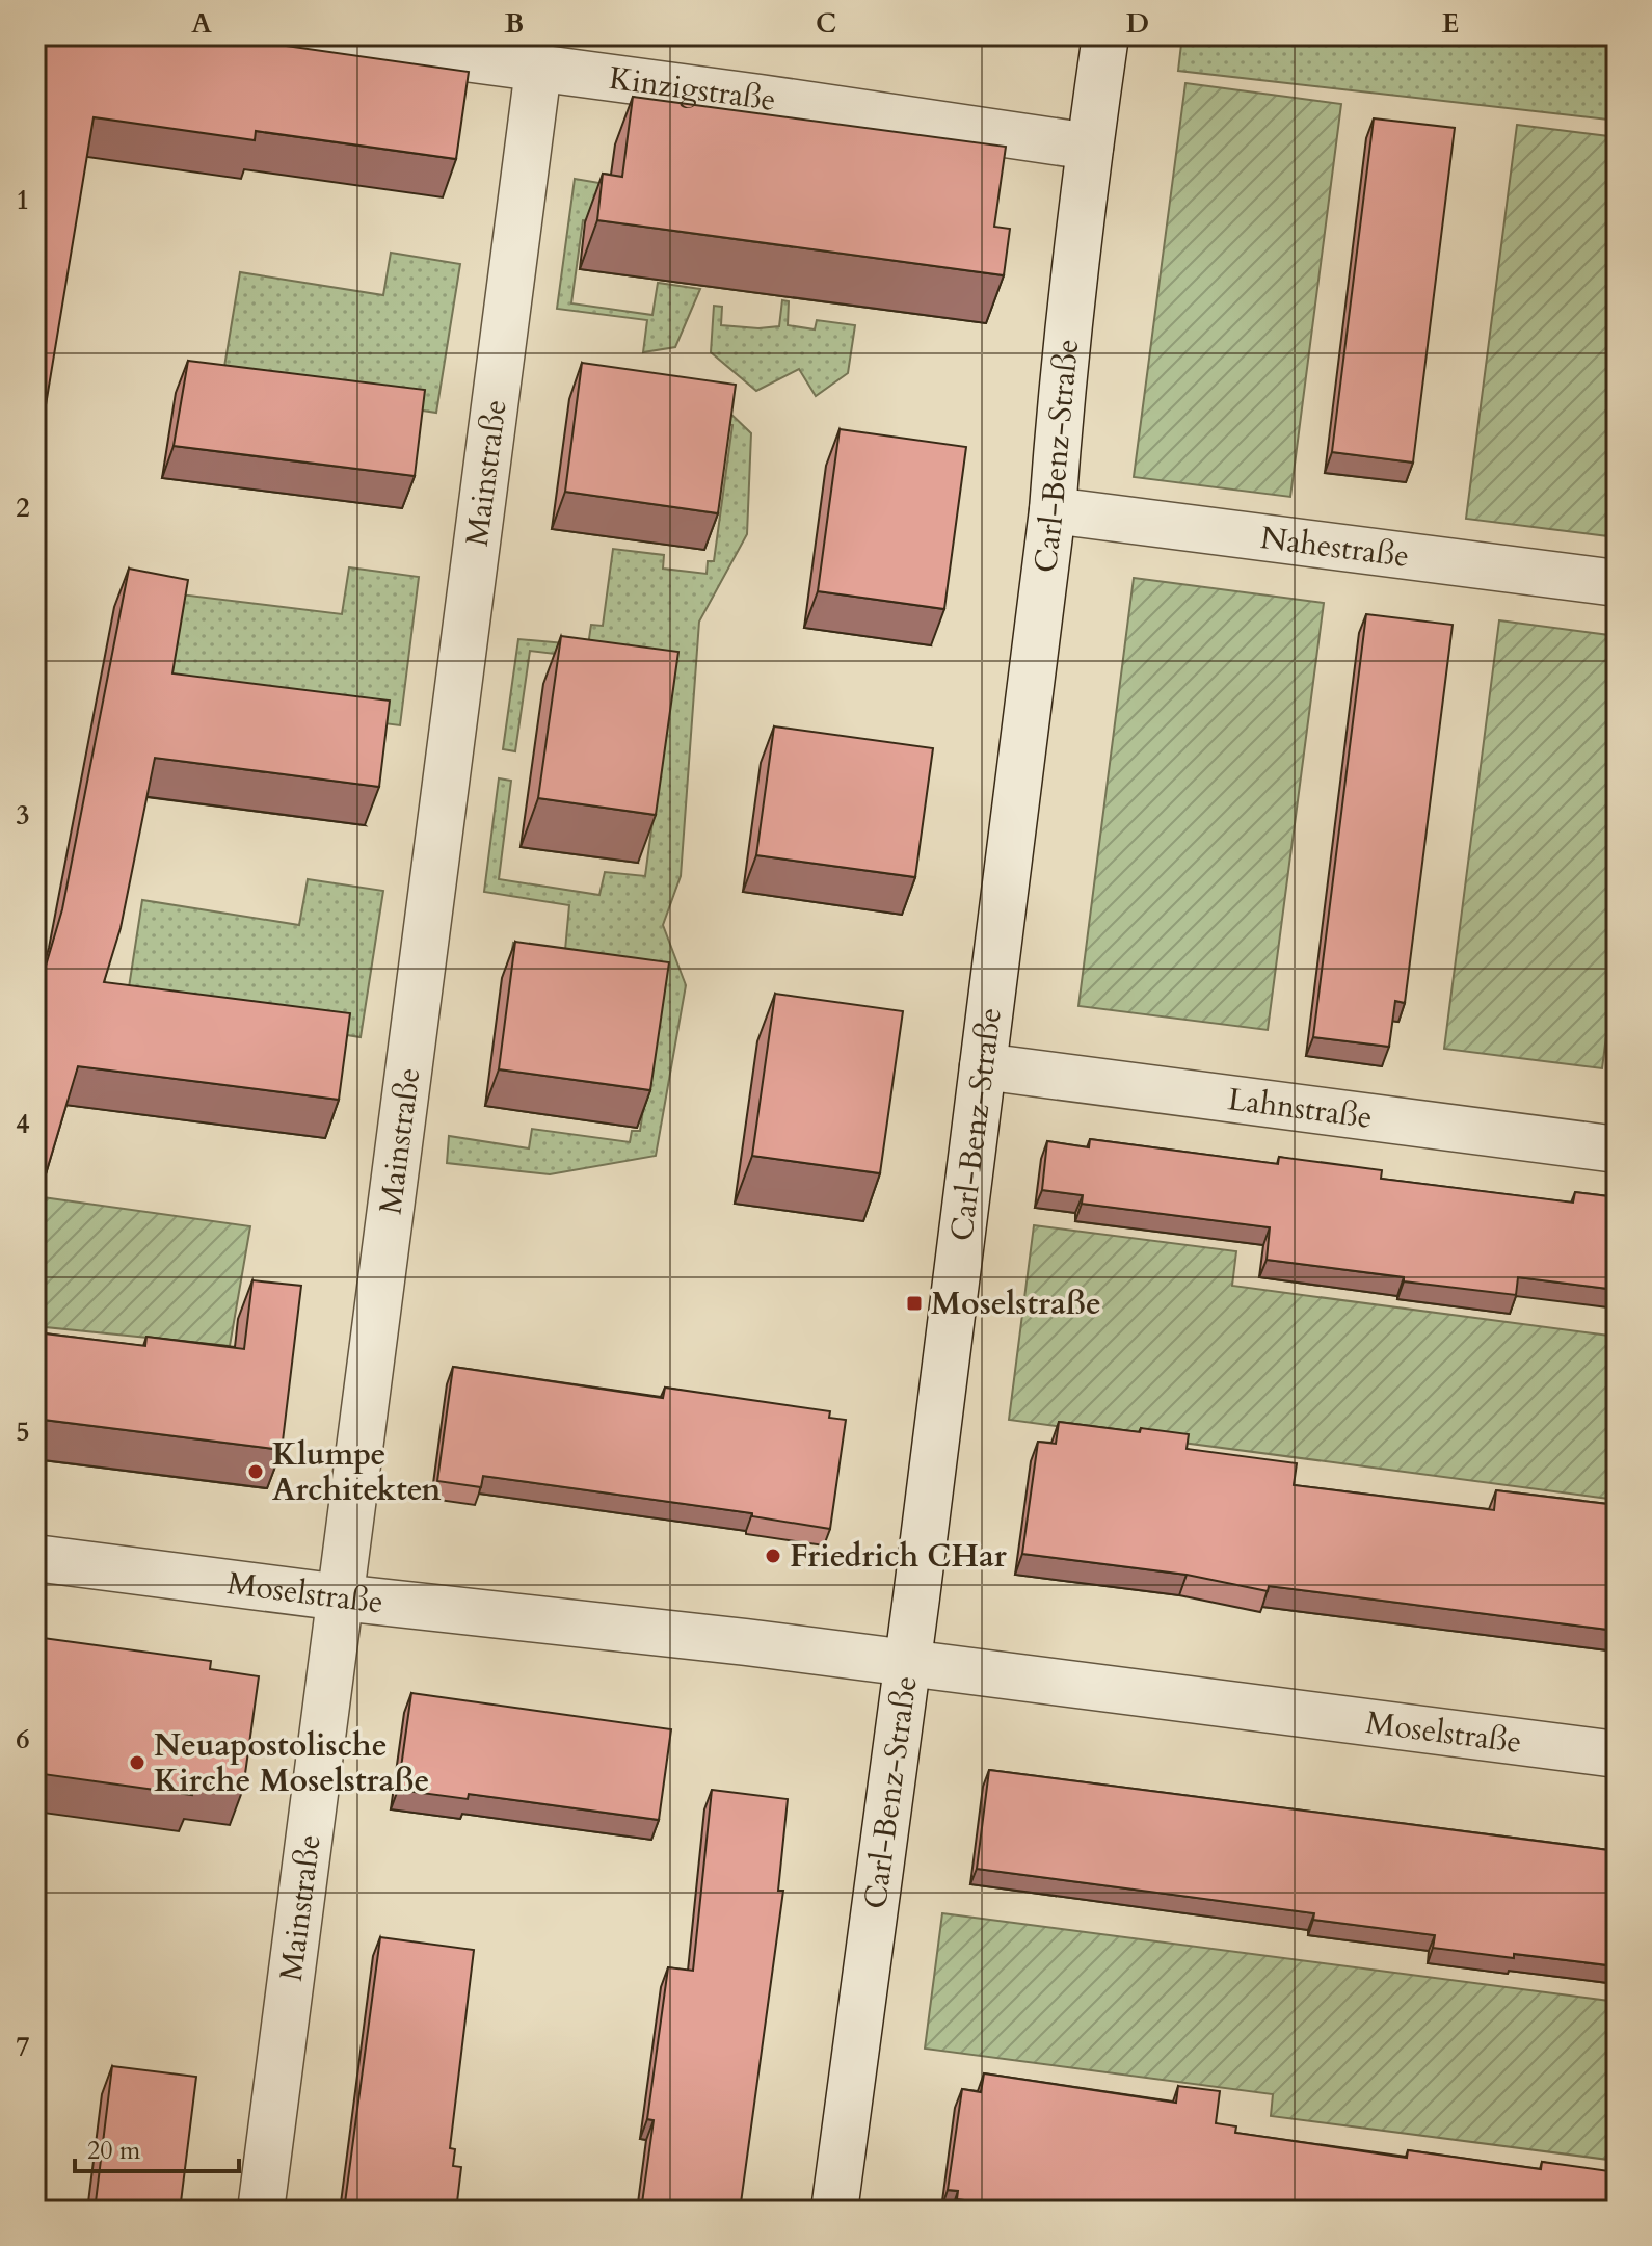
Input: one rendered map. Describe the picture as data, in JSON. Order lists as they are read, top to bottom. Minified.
{"streets":{"street":["Kinzigstraße","Carl-Benz-Straße","Mainstraße","Nahestraße","Lahnstraße","Moselstraße"]},"crossings":[["Kinzigstraße","Carl-Benz-Straße"],["Kinzigstraße","Mainstraße"],["Carl-Benz-Straße","Nahestraße"],["Carl-Benz-Straße","Lahnstraße"],["Carl-Benz-Straße","Moselstraße"],["Mainstraße","Moselstraße"]],"places":{"transit":["Moselstraße"],"other":["Klumpe Architekten","Friedrich CHar","Neuapostolische Kirche Moselstraße"]},"scale_bar":"20 m","grid":{"columns":["A","B","C","D","E"],"rows":["1","2","3","4","5","6","7"]}}
